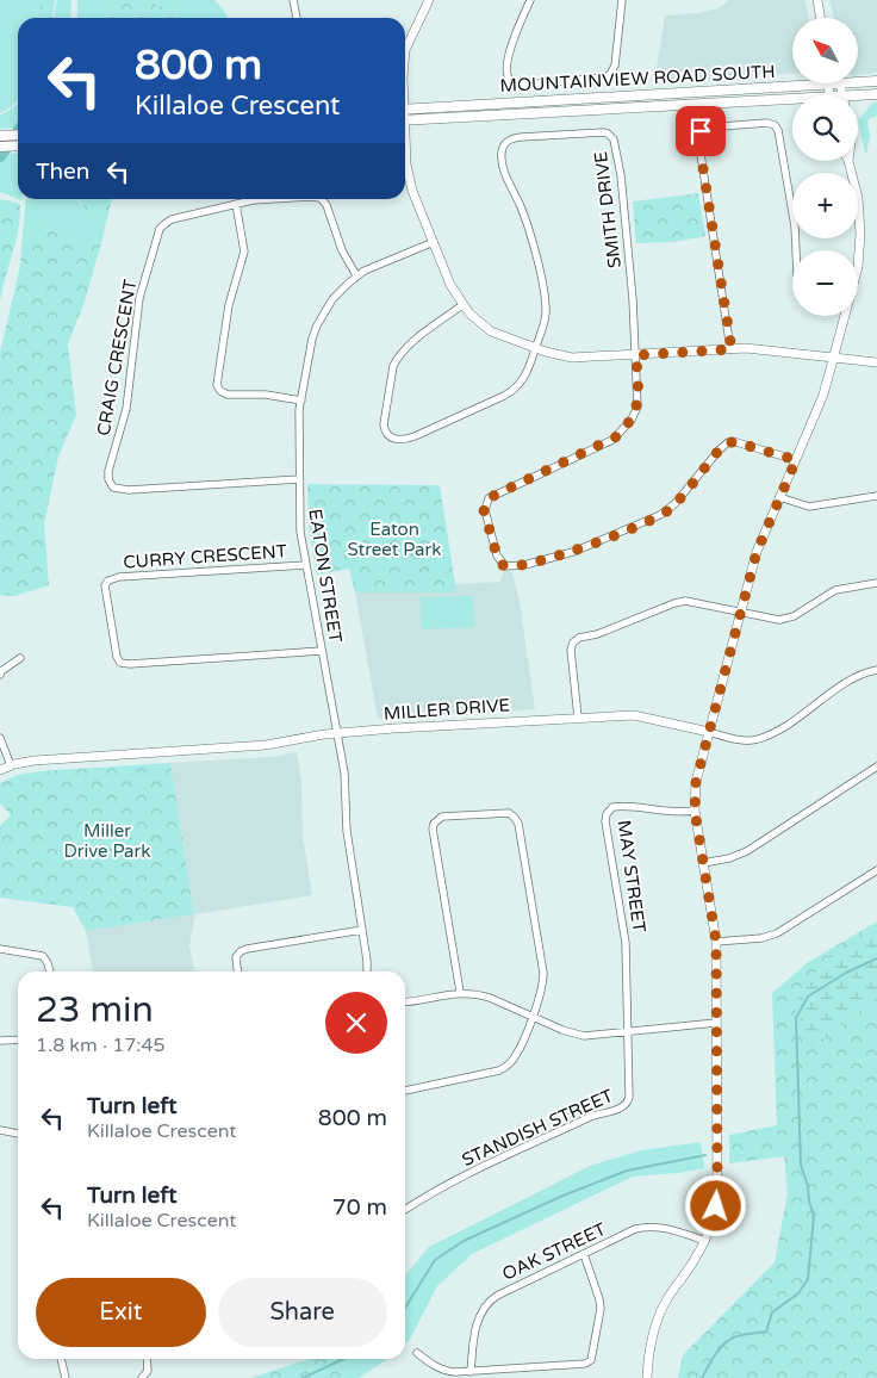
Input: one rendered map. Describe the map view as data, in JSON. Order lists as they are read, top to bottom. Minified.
{"streets":{"main road":["MOUNTAINVIEW ROAD SOUTH"],"street":["SMITH DRIVE","CRAIG CRESCENT","CURRY CRESCENT","EATON STREET","MILLER DRIVE","MAY STREET","STANDISH STREET","OAK STREET"]},"crossings":[["CRAIG CRESCENT","EATON STREET"],["CURRY CRESCENT","EATON STREET"],["EATON STREET","MILLER DRIVE"],["MAY STREET","STANDISH STREET"]],"parks":["Eaton Street Park","Miller Drive Park"],"north":"top left","page":{"map_buttons":["+","−"],"turn":["800 m","Killaloe Crescent"],"then":"Then","heading":["23 min","1.8 km · 17:45"],"list":[{"name":"Turn left","note":"Killaloe Crescent","value":"800 m"},{"name":"Turn left","note":"Killaloe Crescent","value":"70 m"}],"buttons":["Exit","Share"]}}
